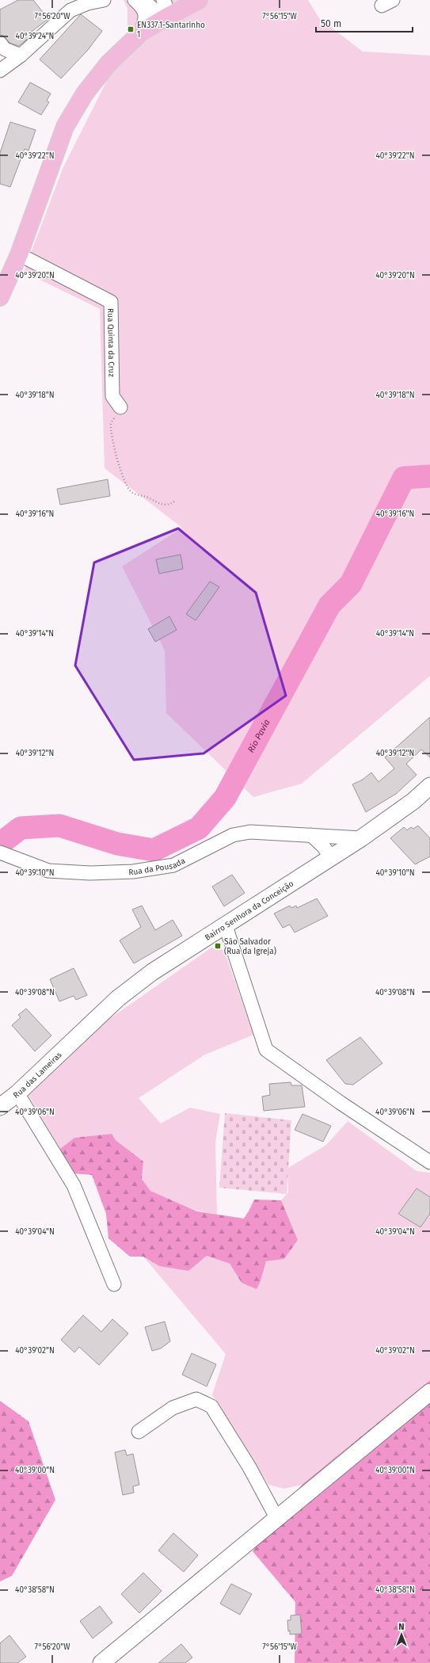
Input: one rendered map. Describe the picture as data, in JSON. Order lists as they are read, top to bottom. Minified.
{"streets":{"street":["Rua Quinta da Cruz","Rua da Pousada","Bairro Senhora da Conceição","Rua das Lameiras"]},"crossings":[["Rua da Pousada","Bairro Senhora da Conceição"],["Bairro Senhora da Conceição","Rua das Lameiras"]],"water":["Rio Pavia"],"places":{"transit":["EN337.1-Santarinho 1","São Salvador (Rua da Igreja)"]},"scale_bar":"50 m","north":"top","coordinates":["7°56'20\"W","7°56'15\"W","40°39'24\"N","40°39'22\"N","40°39'20\"N","40°39'18\"N","40°39'16\"N","40°39'14\"N","40°39'12\"N","40°39'10\"N","40°39'08\"N","40°39'06\"N","40°39'04\"N","40°39'02\"N","40°39'00\"N","40°38'58\"N"]}
